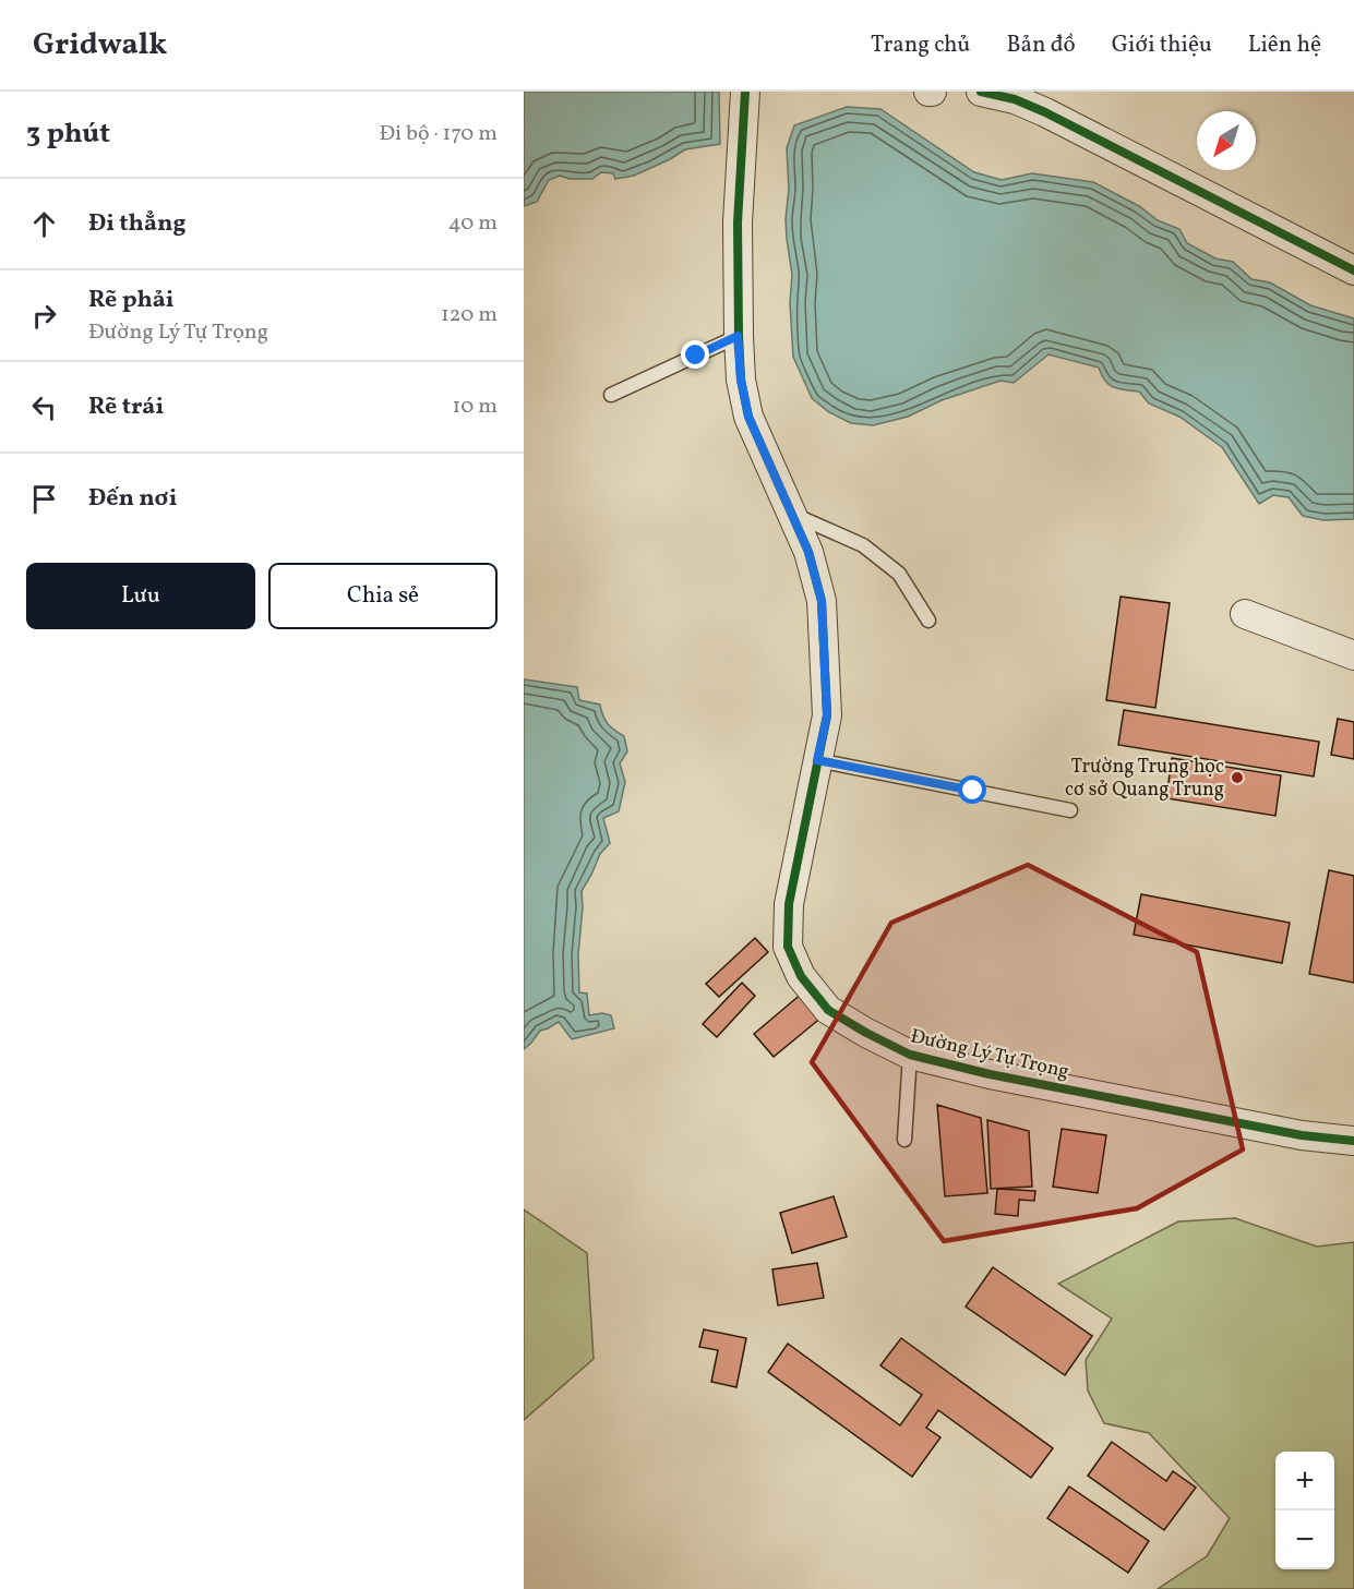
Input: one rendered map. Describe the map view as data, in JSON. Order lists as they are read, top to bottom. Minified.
{"streets":{"street":["Đường Lý Tự Trọng"]},"places":["Trường Trung học cơ sở Quang Trung"],"north":"bottom left","page":{"header":"Gridwalk","nav":["Trang chủ","Bản đồ","Giới thiệu","Liên hệ"],"heading":["3 phút","Đi bộ · 170 m"],"list":[["Đi thẳng","40 m"],["Rẽ phải","Đường Lý Tự Trọng","120 m"],["Rẽ trái","10 m"],"Đến nơi"],"buttons":["Lưu","Chia sẻ"],"map_buttons":["+","−"]}}
